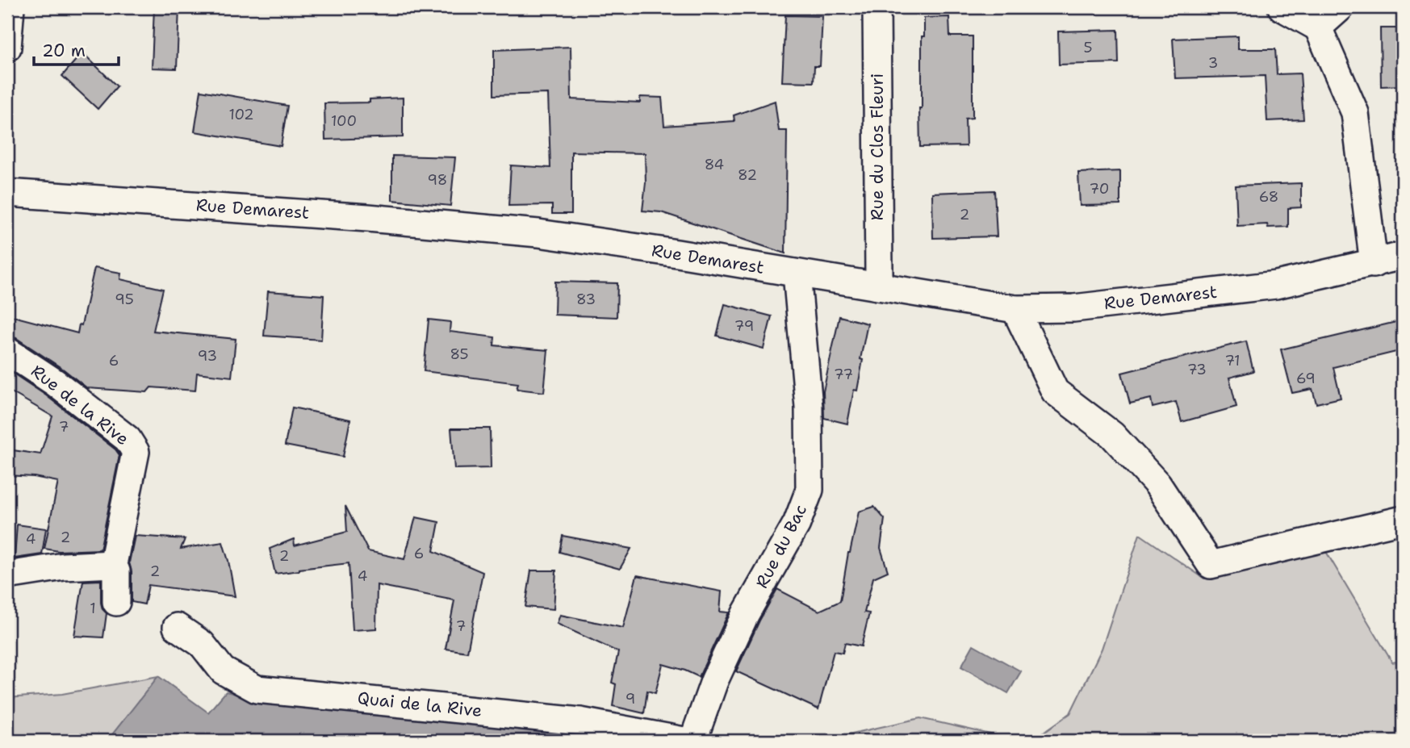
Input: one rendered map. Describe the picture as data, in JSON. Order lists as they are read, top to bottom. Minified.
{"streets":{"street":["Rue du Clos Fleuri","Rue Demarest","Rue de la Rive","Rue du Bac","Quai de la Rive"]},"crossings":[["Rue du Clos Fleuri","Rue Demarest"],["Rue Demarest","Rue du Bac"],["Rue du Bac","Quai de la Rive"]],"house_numbers":["5","3","102","100","84","82","98","70","68","2","95","83","79","85","93","6","71","73","77","69","7","2","4","6","2","2","4","1","7","9"],"scale_bar":"20 m"}
